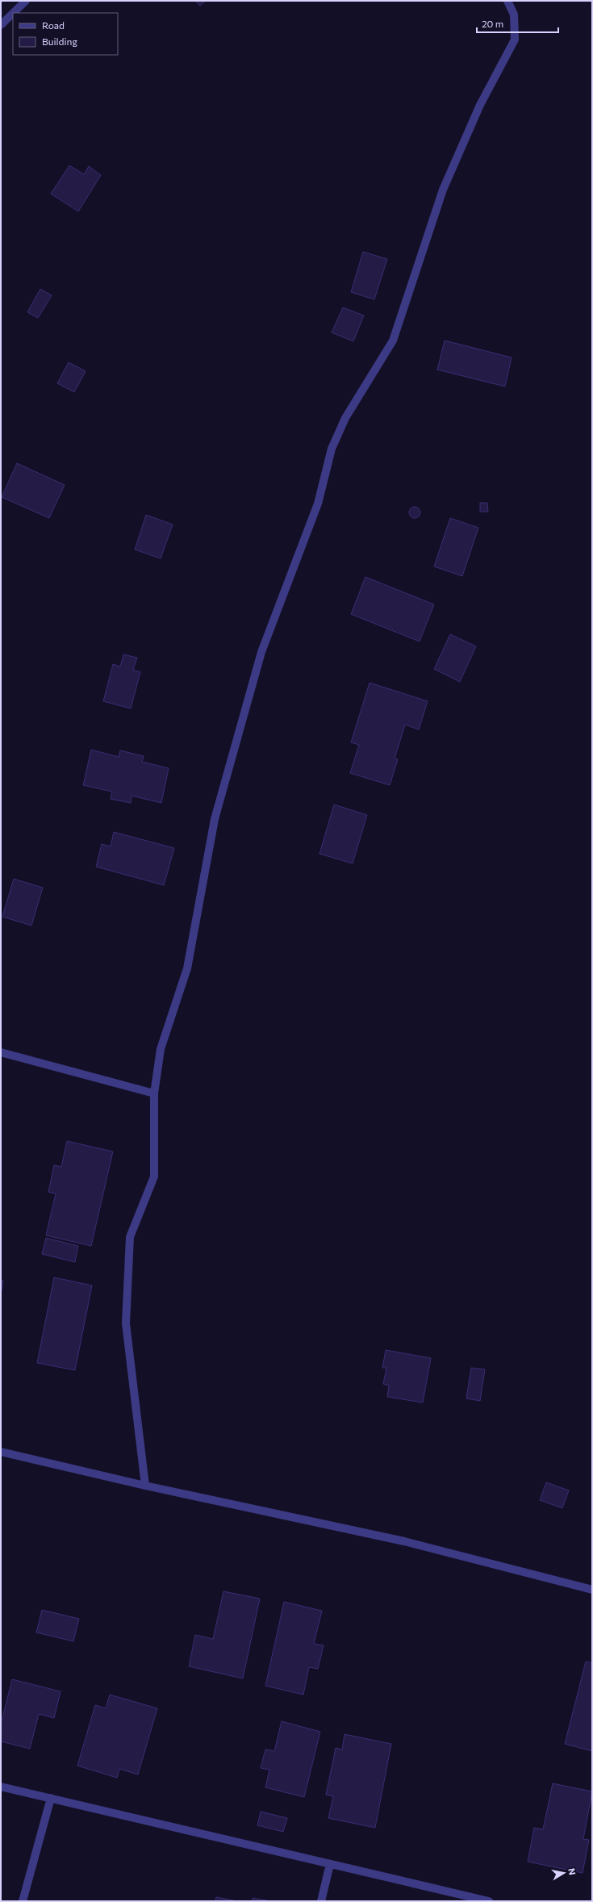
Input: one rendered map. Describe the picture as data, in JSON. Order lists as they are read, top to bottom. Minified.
{"legend":["Road","Building"],"scale_bar":"20 m","north":"right"}
